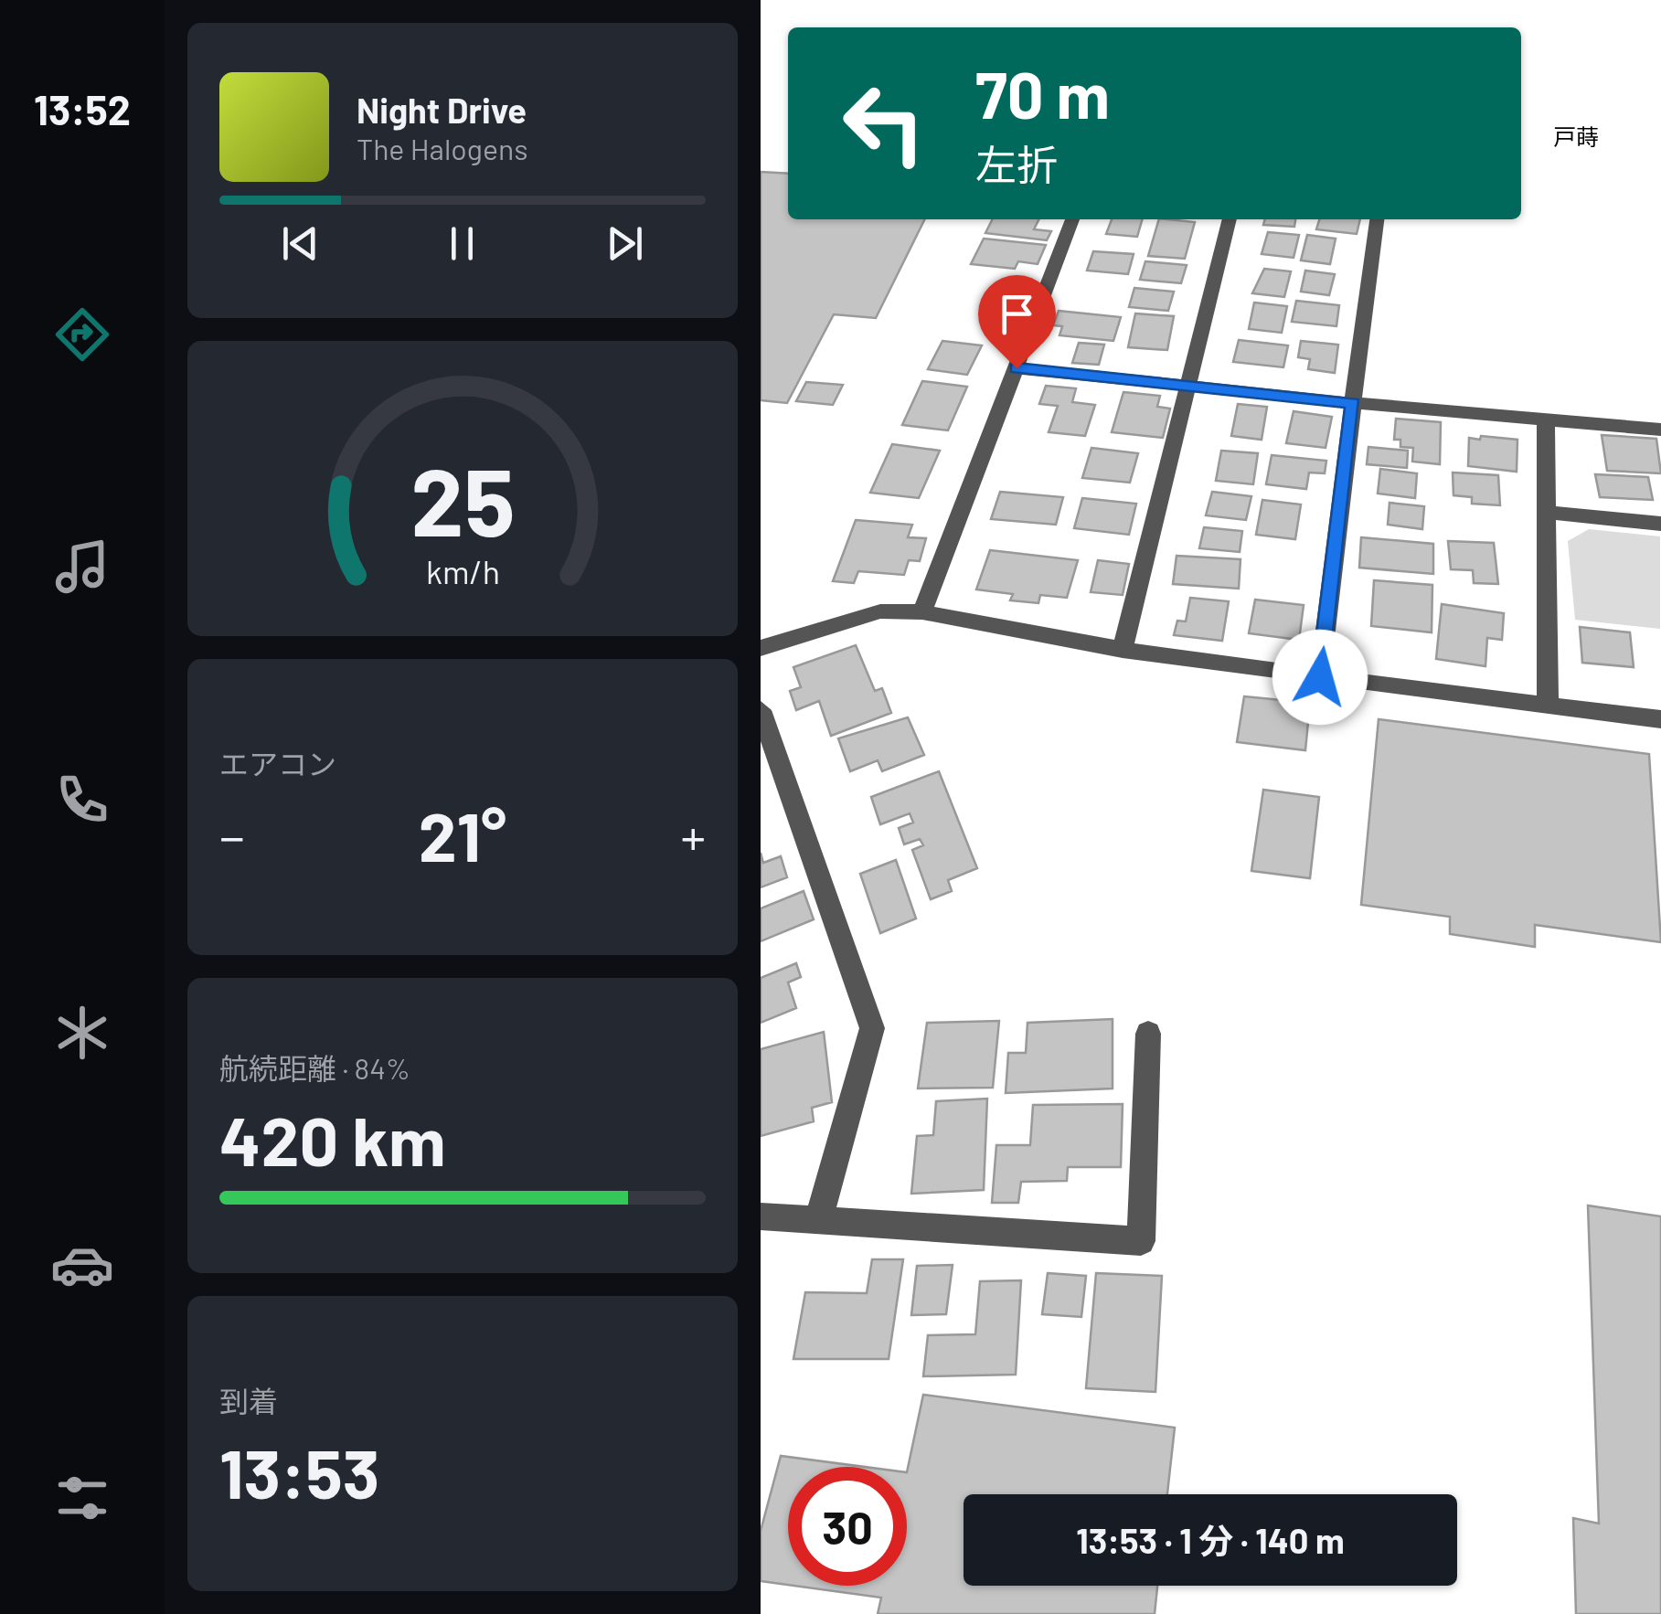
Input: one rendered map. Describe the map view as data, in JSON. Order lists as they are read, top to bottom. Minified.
{"districts":["戸蒔"],"page":{"tabs":"13:52","turn":["70 m","左折"],"song":["Night Drive","The Halogens"],"tile":["エアコン",["航続距離 · 84%","420 km"],["到着","13:53"]],"heat":["−","21°","+"],"limit":"30","trip":"13:53 · 1 分 · 140 m","gauge":["25","km/h"]}}
